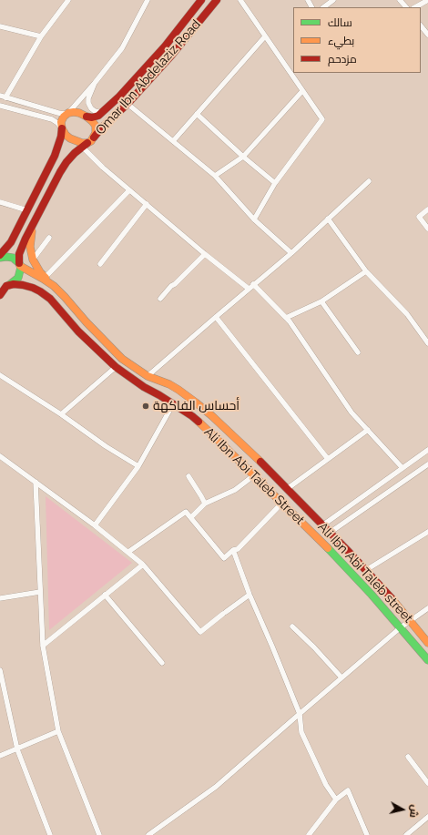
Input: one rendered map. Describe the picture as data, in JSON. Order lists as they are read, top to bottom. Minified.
{"streets":{"main road":["Omar Ibn Abdelaziz Road","Ali Ibn Abi Taleb Street","Ali Ibn Abi Taleb street"]},"places":["أحساس الفاكهة"],"legend":["سالك","بطيء","مزدحم"],"north":"right"}
